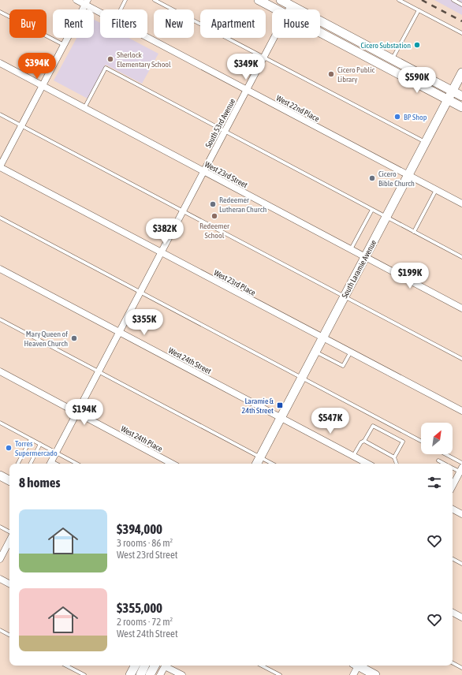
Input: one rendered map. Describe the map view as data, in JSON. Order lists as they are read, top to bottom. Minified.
{"streets":{"main road":["South Laramie Avenue"],"street":["West 22nd Place","South 53rd Avenue","West 23rd Street","West 23rd Place","West 24th Street","West 24th Place"]},"crossings":[["West 22nd Place","South 53rd Avenue"],["West 22nd Place","South Laramie Avenue"],["South 53rd Avenue","West 23rd Street"],["South 53rd Avenue","West 23rd Place"],["South 53rd Avenue","West 24th Street"],["South 53rd Avenue","West 24th Place"],["West 23rd Street","South Laramie Avenue"],["South Laramie Avenue","West 23rd Place"],["South Laramie Avenue","West 24th Street"]],"places":{"other":["Cicero Substation","Sherlock Elementary School","Cicero Public Library","BP Shop","Cicero Bible Church","Redeemer Lutheran Church","Redeemer School","Mary Queen of Heaven Church","Torres Supermercado"],"transit":["Laramie & 24th Street"]},"north":"top right","page":{"chip":["Buy","Rent","Filters","New","Apartment","House"],"price":["$394K","$349K","$590K","$382K","$199K","$355K","$194K","$547K"],"heading":"8 homes","list":[{"name":"$394,000","note":"3 rooms · 86 m² · West 23rd Street"},{"name":"$355,000","note":"2 rooms · 72 m² · West 24th Street"}]}}
